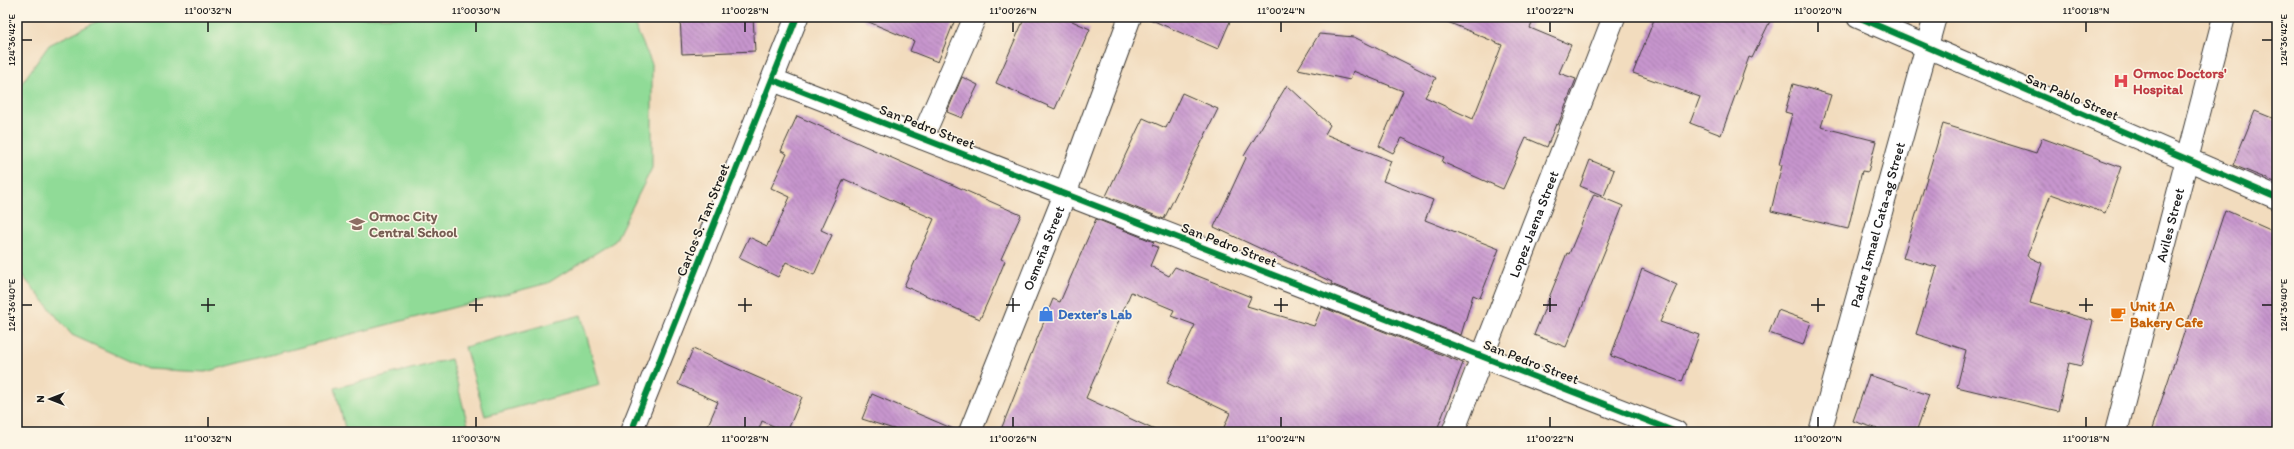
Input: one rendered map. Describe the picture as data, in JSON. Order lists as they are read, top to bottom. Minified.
{"streets":{"main road":["San Pablo Street","San Pedro Street","Carlos S. Tan Street","Lopez Jaena Street","Padre Ismael Cata-ag Street","Aviles Street","Osmeña Street"]},"crossings":[["San Pablo Street","Padre Ismael Cata-ag Street"],["San Pablo Street","Aviles Street"],["San Pedro Street","Carlos S. Tan Street"],["San Pedro Street","Lopez Jaena Street"],["San Pedro Street","Osmeña Street"]],"places":{"hospital":["Ormoc Doctors' Hospital"],"school or university":["Ormoc City Central School"],"shop":["Dexter's Lab"],"cafe":["Unit 1A Bakery Cafe"]},"north":"left","coordinates":["11°00'32\"N","11°00'30\"N","11°00'28\"N","11°00'26\"N","11°00'24\"N","11°00'22\"N","11°00'20\"N","11°00'18\"N","124°36'42\"E","124°36'40\"E"]}
